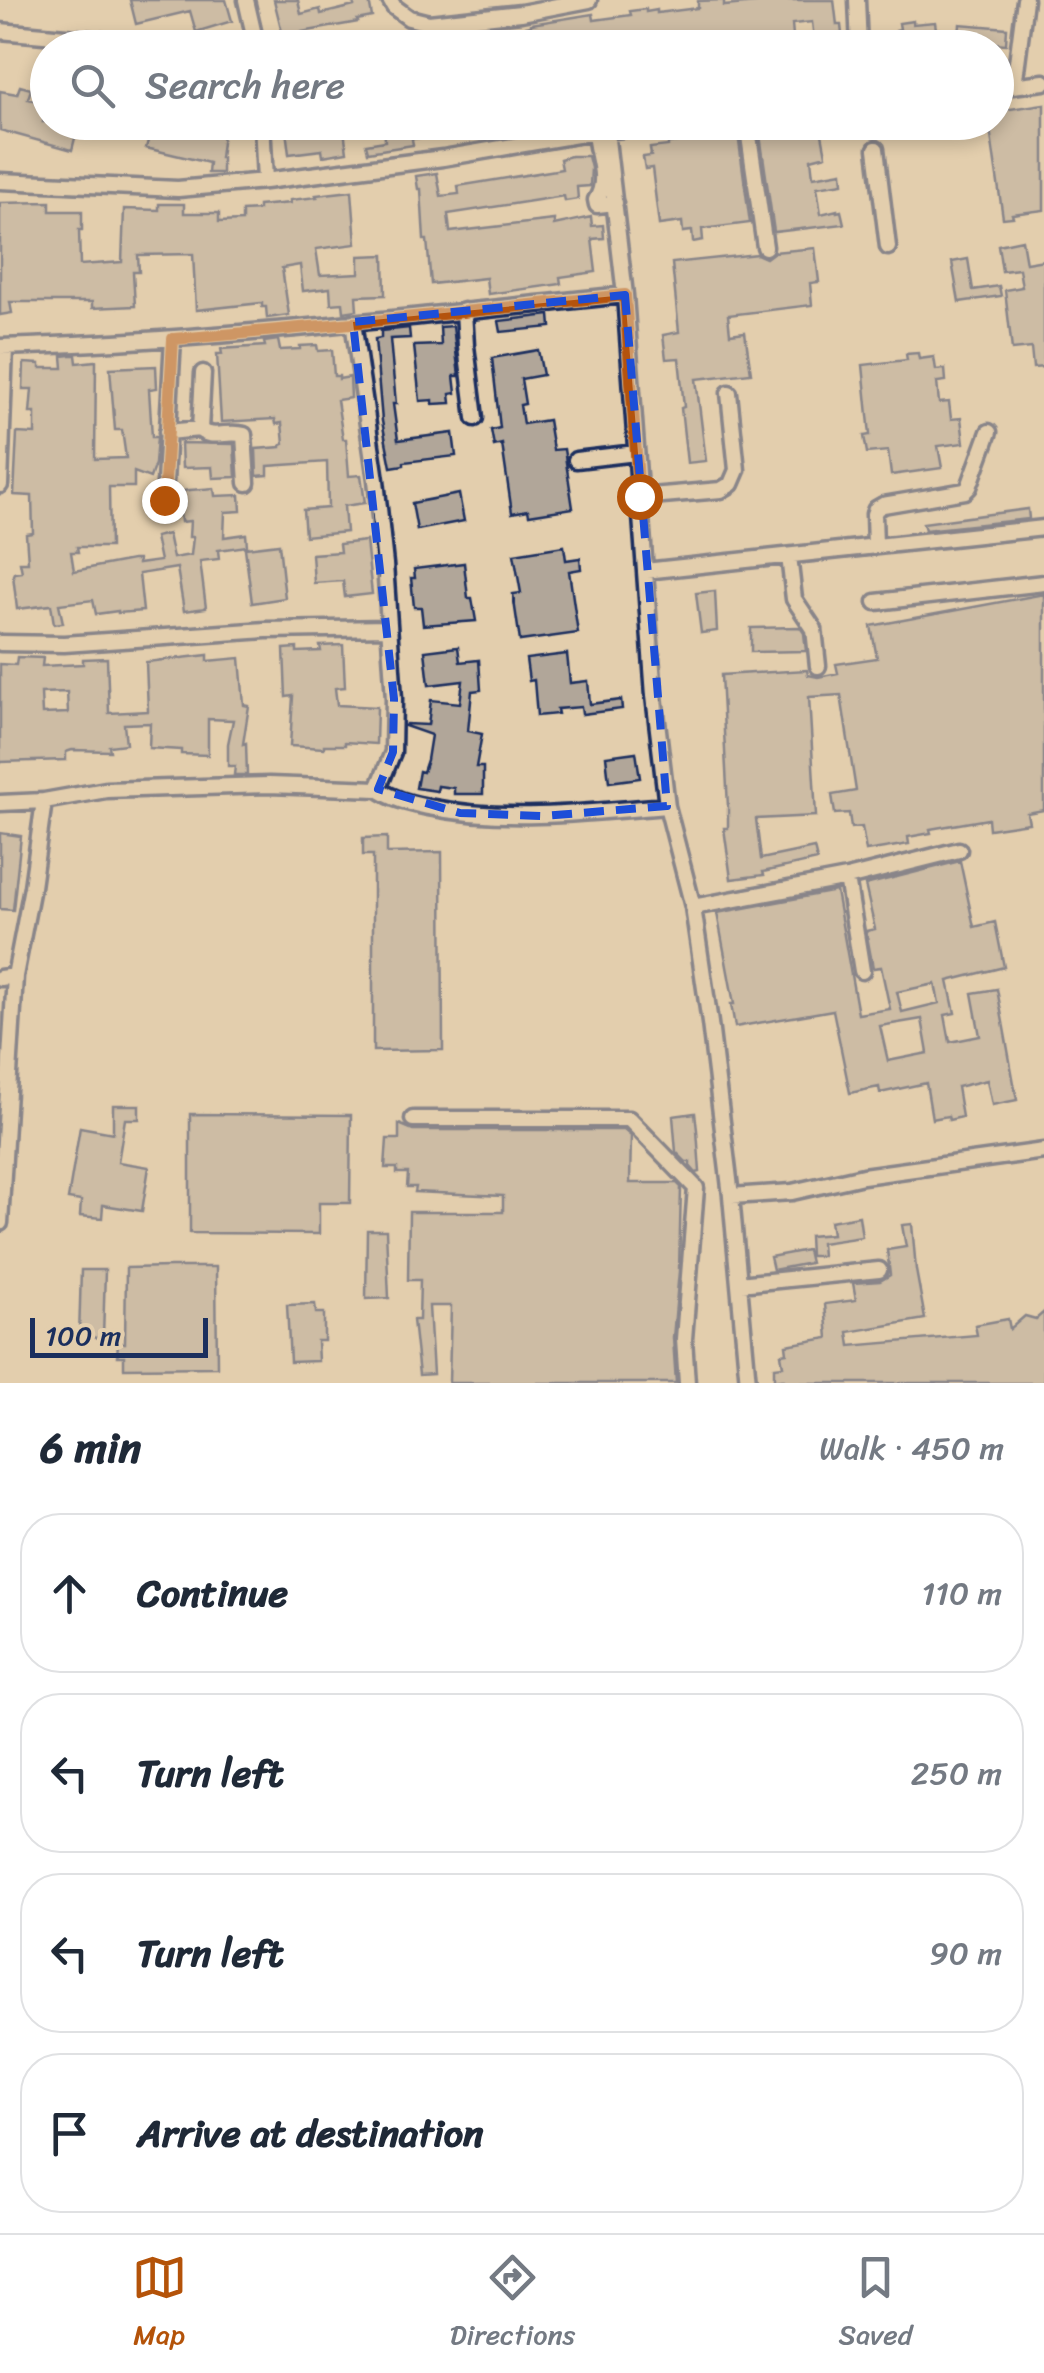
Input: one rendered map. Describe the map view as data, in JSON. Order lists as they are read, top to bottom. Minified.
{"scale_bar":"100 m","page":{"search":"Search here","scale":"100 m","heading":["6 min","Walk · 450 m"],"list":[["Continue","110 m"],["Turn left","250 m"],["Turn left","90 m"],"Arrive at destination"],"nav":["Map","Directions","Saved"]}}
